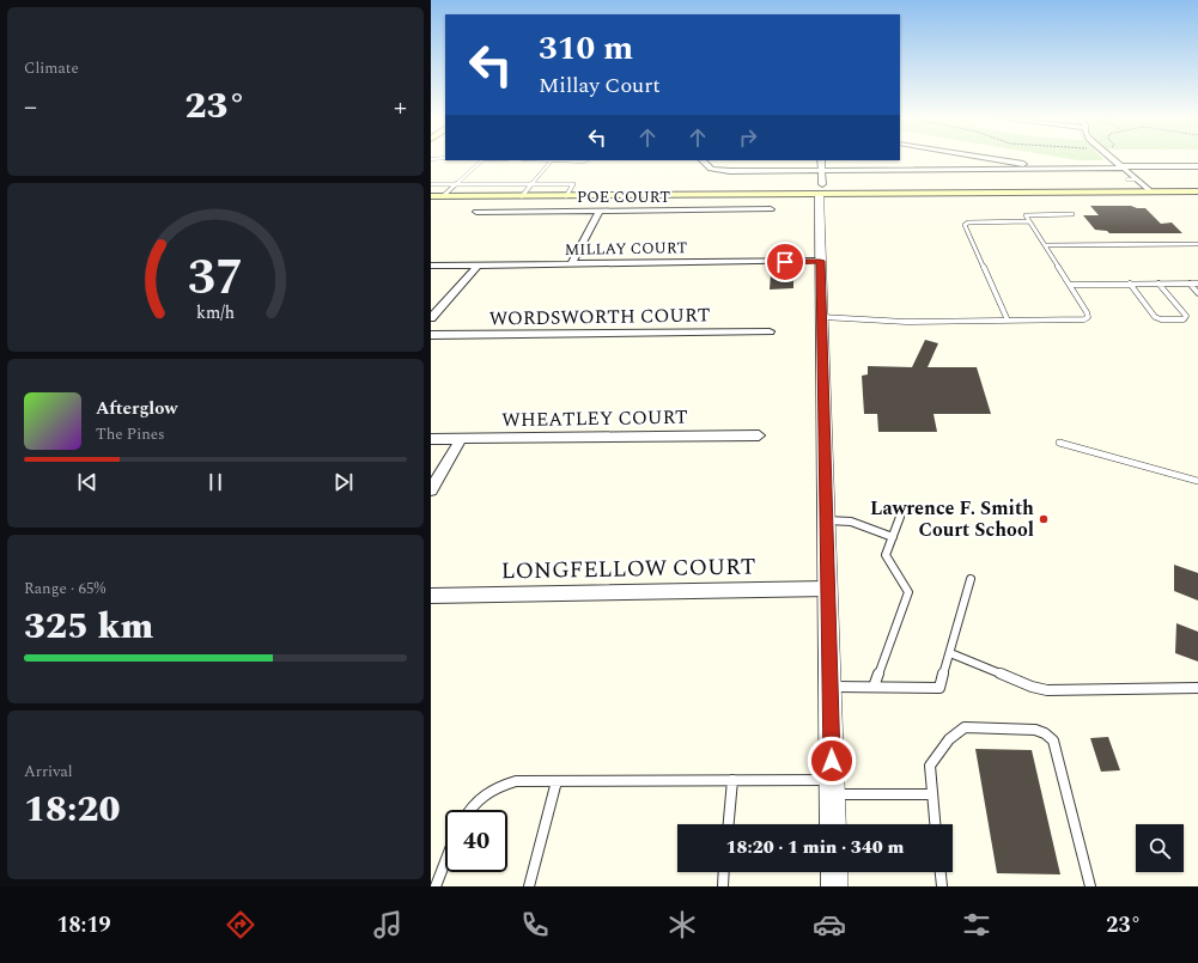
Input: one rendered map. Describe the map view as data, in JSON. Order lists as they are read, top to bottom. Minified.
{"streets":{"street":["POE COURT","MILLAY COURT","WORDSWORTH COURT","WHEATLEY COURT","LONGFELLOW COURT"]},"places":["Lawrence F. Smith Court School"],"page":{"tile":["Climate",["Range · 65%","325 km"],["Arrival","18:20"]],"turn":["310 m","Millay Court"],"heat":["−","23°","+"],"song":["Afterglow","The Pines"],"limit":"40","trip":"18:20 · 1 min · 340 m","tabs":["18:19","23°"],"gauge":["37","km/h"]}}
